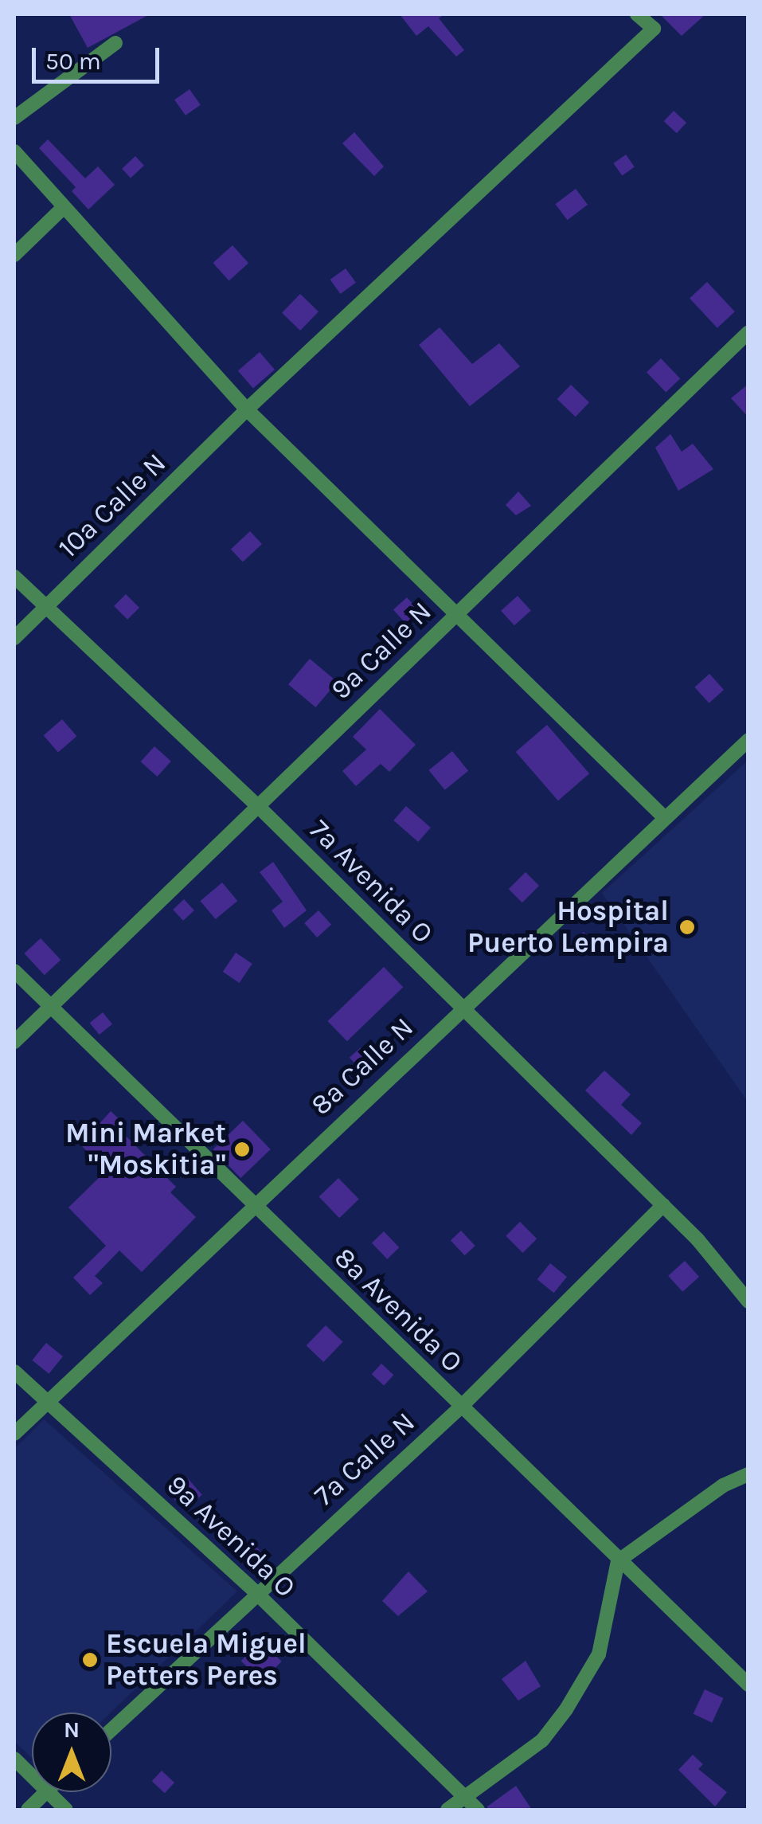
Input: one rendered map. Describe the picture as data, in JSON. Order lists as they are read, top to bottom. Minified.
{"streets":{"street":["10a Calle N","9a Calle N","7a Avenida O","8a Calle N","8a Avenida O","7a Calle N","9a Avenida O"]},"crossings":[["10a Calle N","7a Avenida O"],["9a Calle N","7a Avenida O"],["9a Calle N","8a Avenida O"],["7a Avenida O","8a Calle N"],["7a Avenida O","7a Calle N"],["8a Calle N","8a Avenida O"],["8a Calle N","9a Avenida O"],["8a Avenida O","7a Calle N"],["7a Calle N","9a Avenida O"]],"places":["Hospital Puerto Lempira","Mini Market \"Moskitia\"","Escuela Miguel Petters Peres"],"scale_bar":"50 m","north":"top"}
